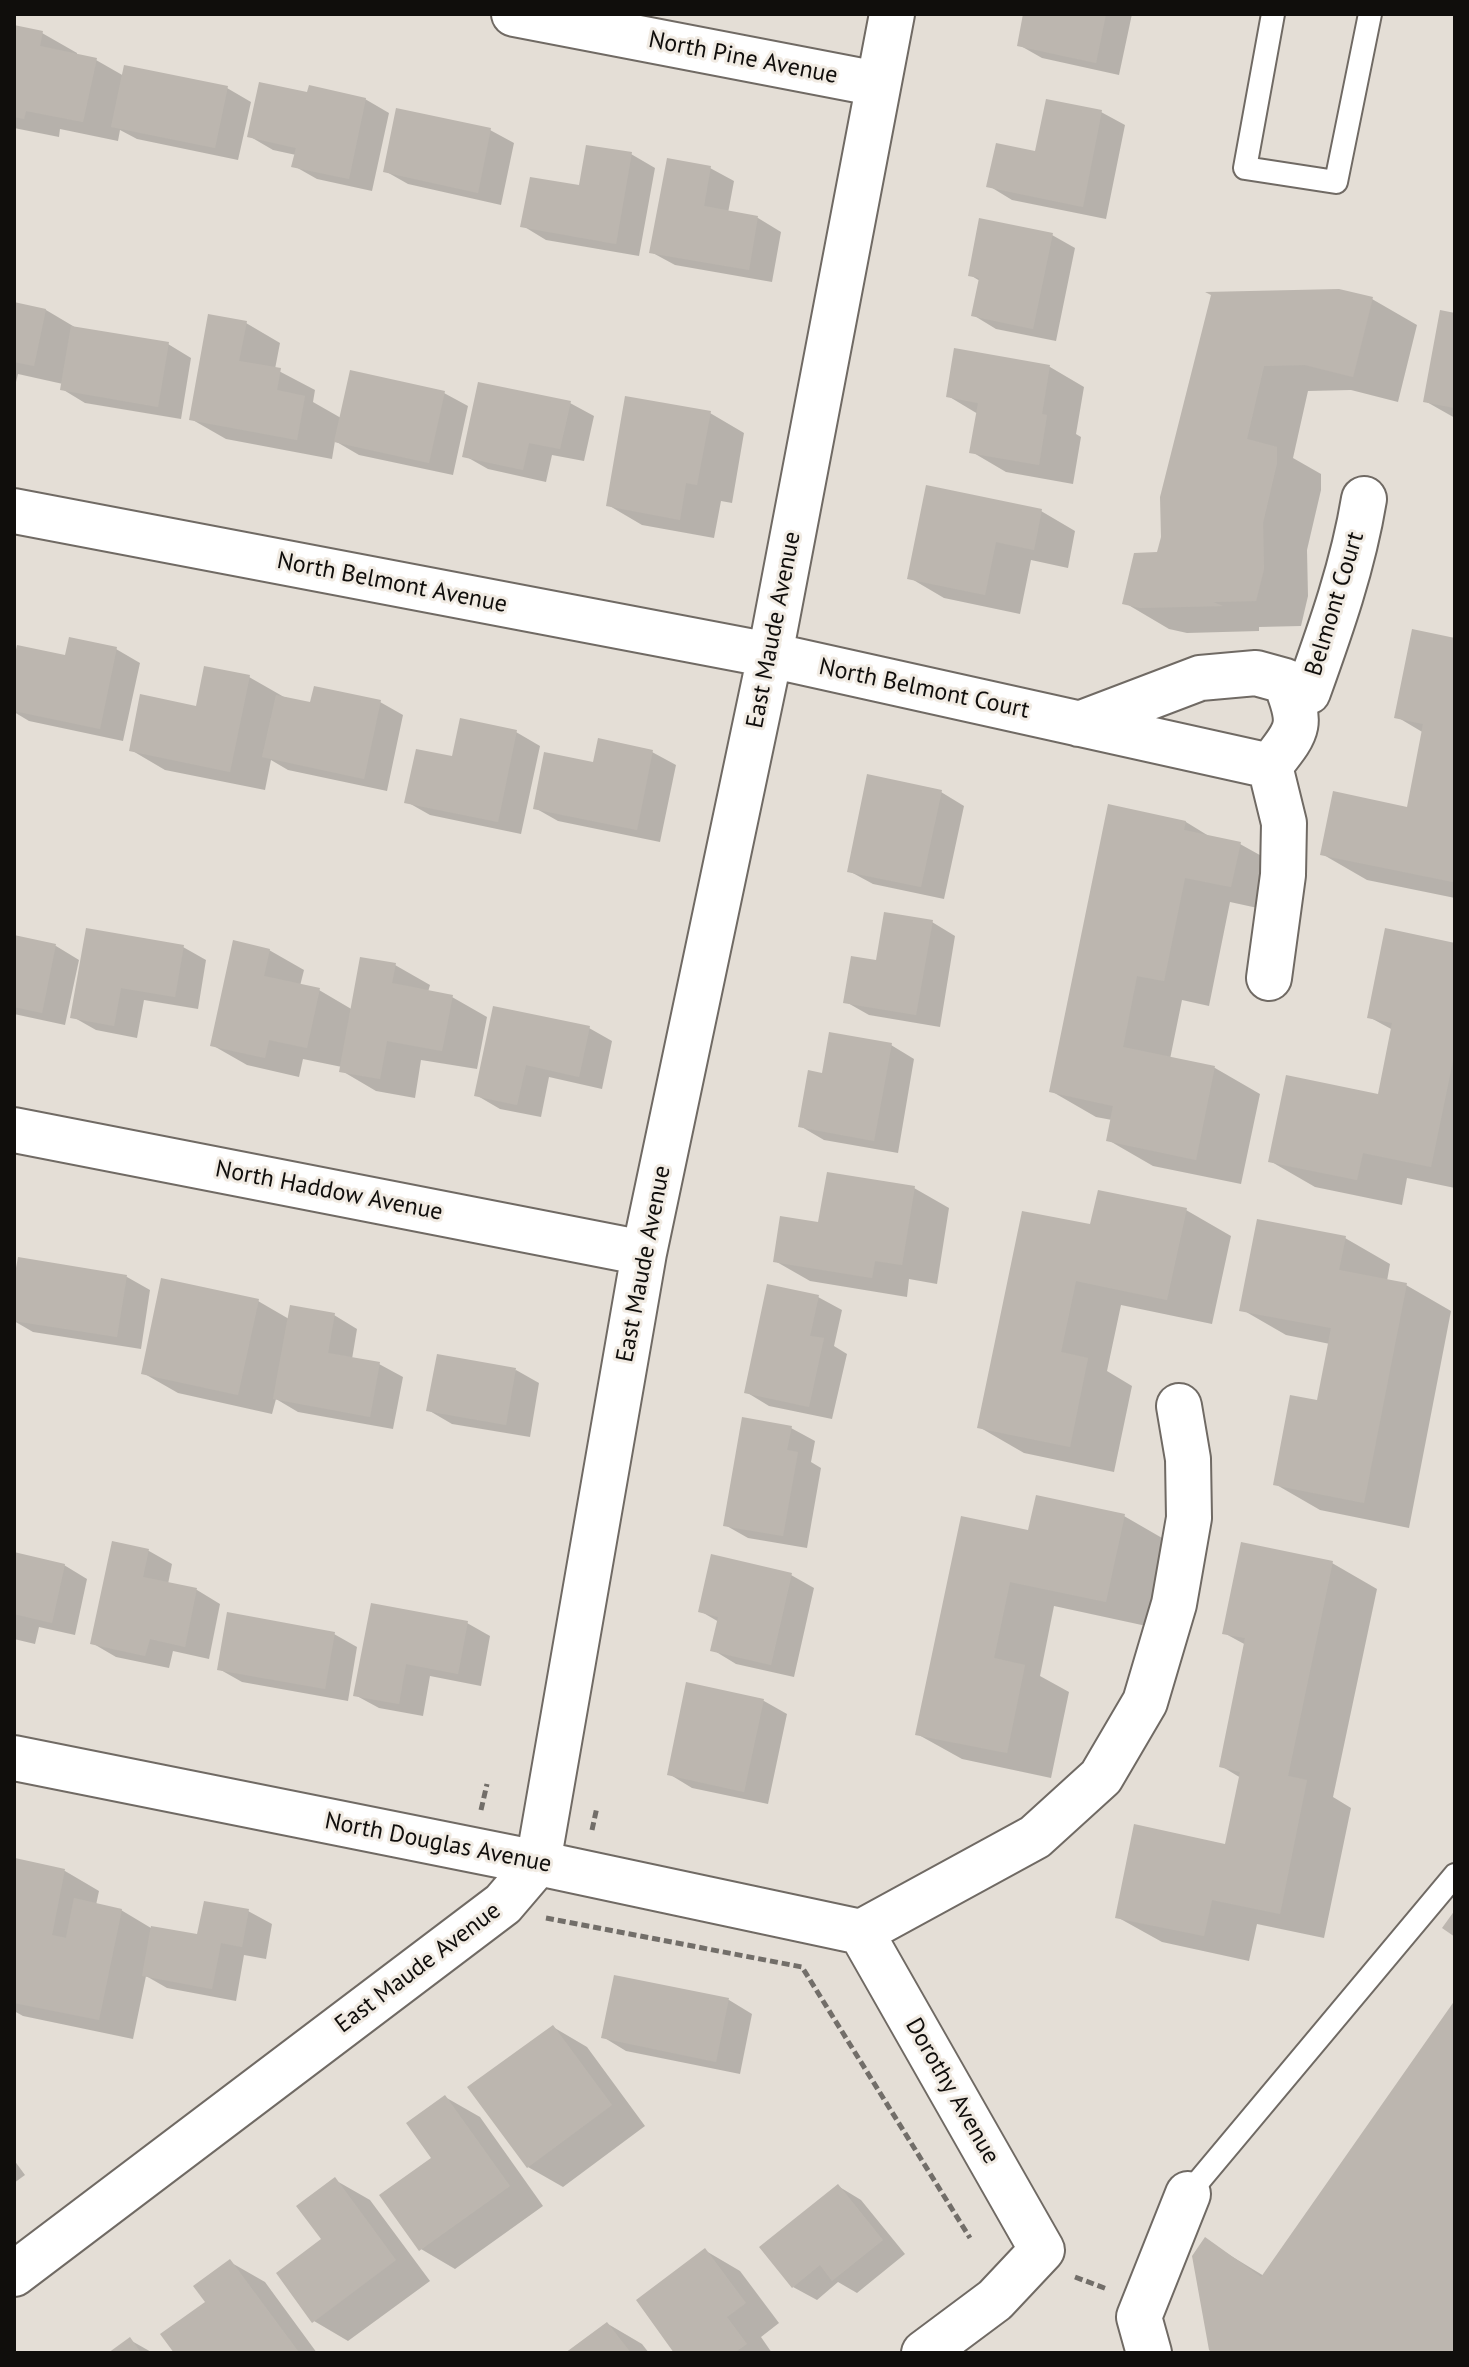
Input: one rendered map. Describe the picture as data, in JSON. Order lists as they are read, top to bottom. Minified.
{"streets":{"street":["North Pine Avenue","North Belmont Avenue","Belmont Court","East Maude Avenue","North Belmont Court","North Haddow Avenue","North Douglas Avenue","Dorothy Avenue"]},"crossings":[["North Pine Avenue","East Maude Avenue"],["North Belmont Avenue","East Maude Avenue"],["North Belmont Avenue","North Belmont Court"],["East Maude Avenue","North Belmont Court"],["East Maude Avenue","North Haddow Avenue"],["East Maude Avenue","North Douglas Avenue"],["North Douglas Avenue","Dorothy Avenue"]]}
